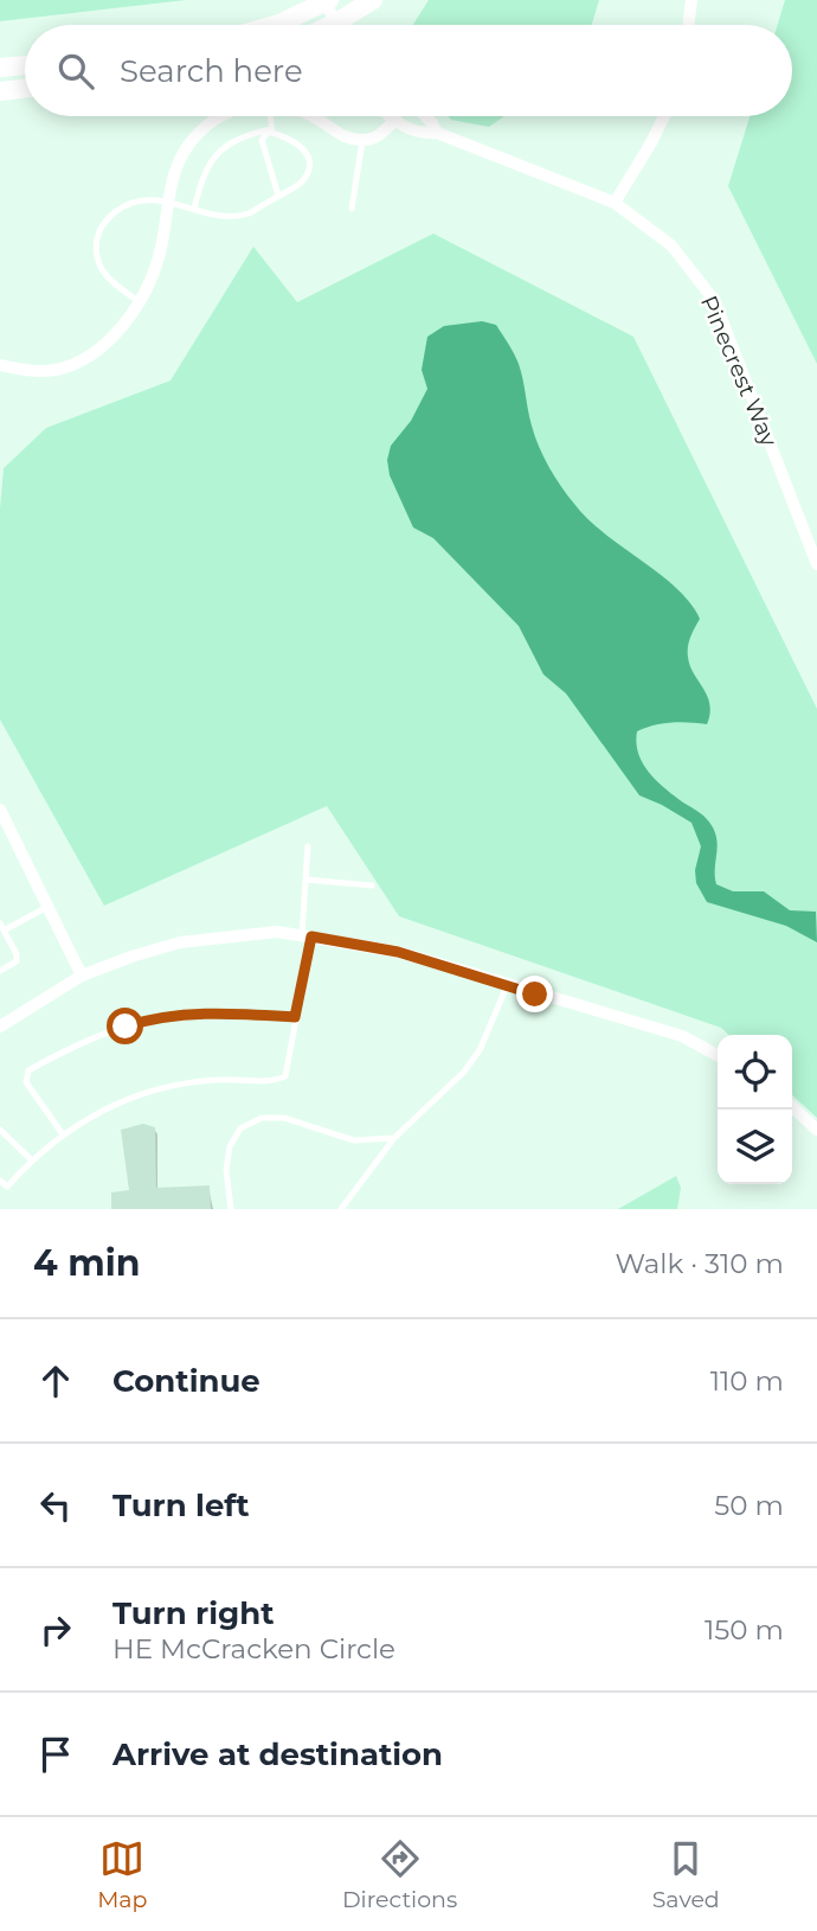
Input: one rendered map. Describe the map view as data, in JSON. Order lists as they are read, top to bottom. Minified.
{"streets":{"street":["Pinecrest Way"]},"page":{"search":"Search here","heading":["4 min","Walk · 310 m"],"list":[["Continue","110 m"],["Turn left","50 m"],["Turn right","HE McCracken Circle","150 m"],"Arrive at destination"],"nav":["Map","Directions","Saved"]}}
